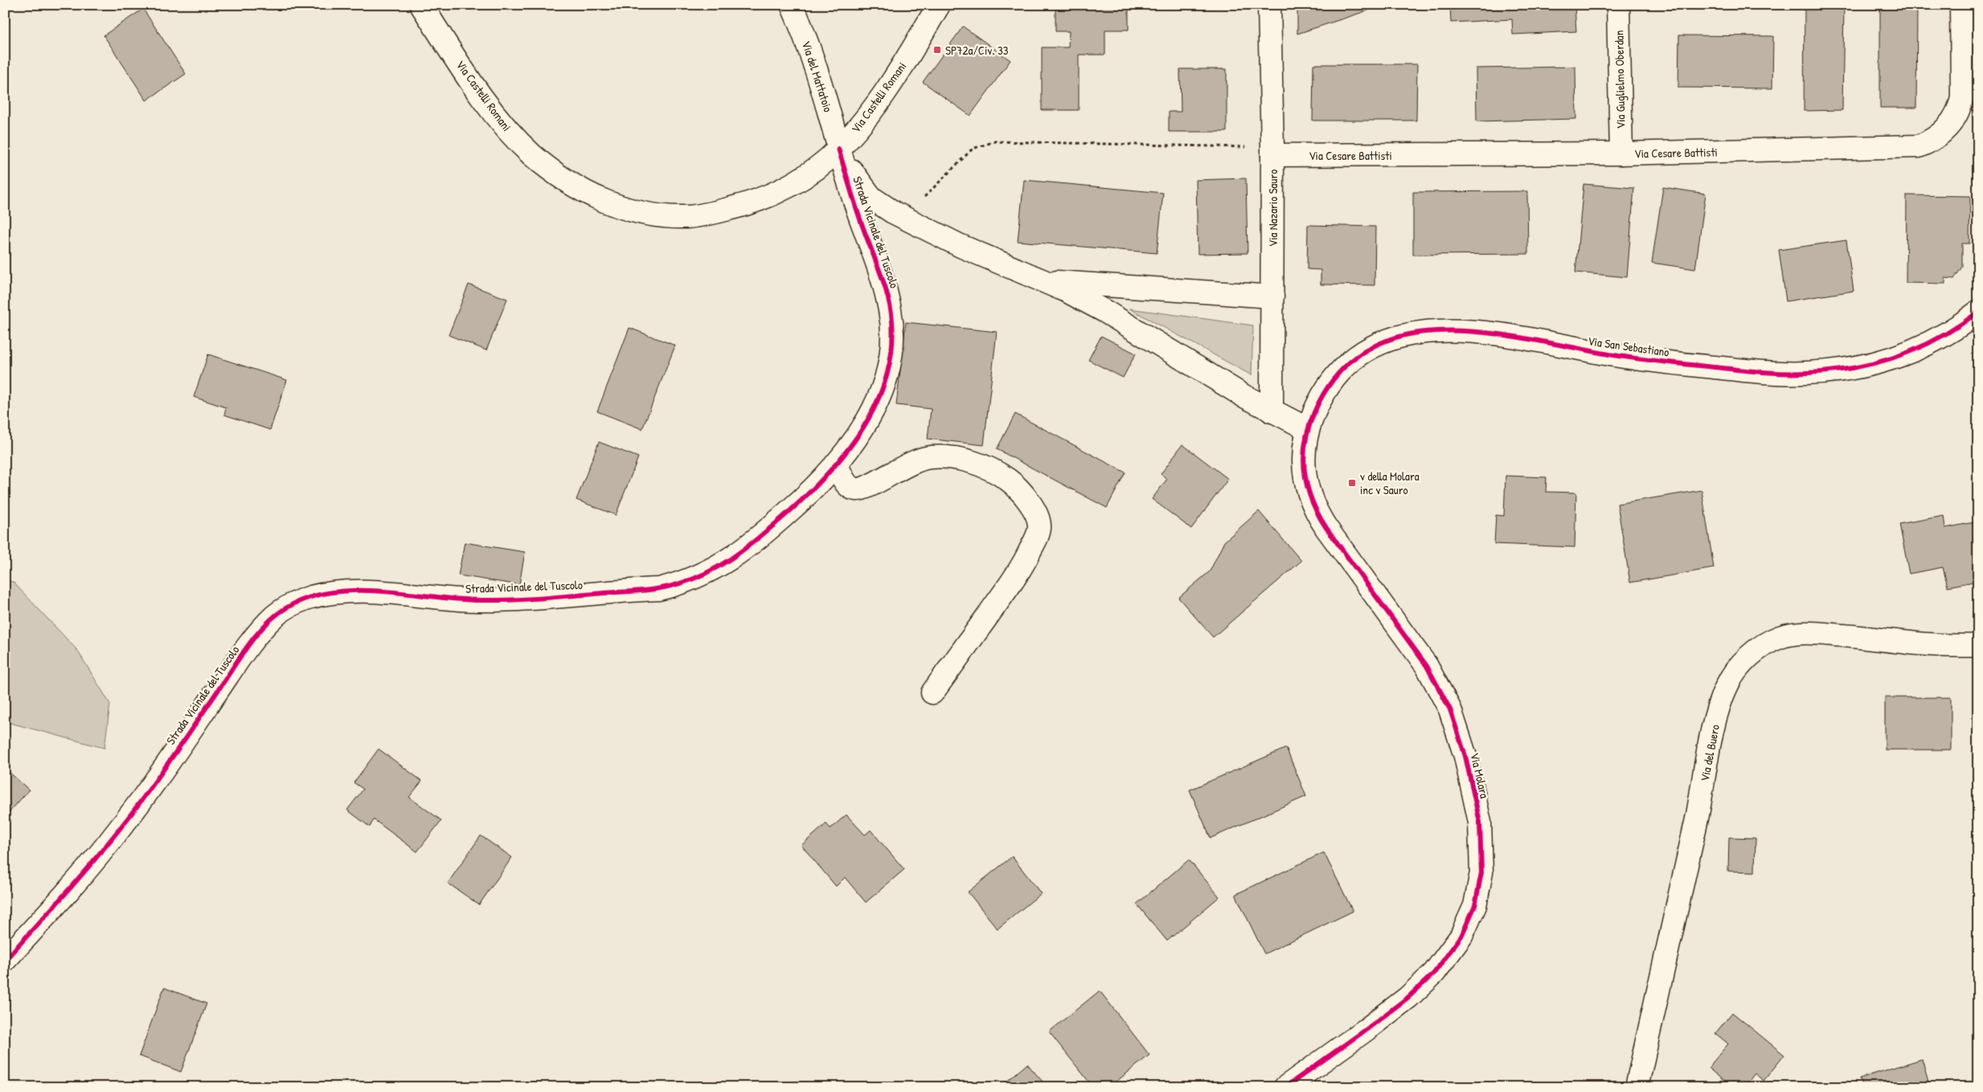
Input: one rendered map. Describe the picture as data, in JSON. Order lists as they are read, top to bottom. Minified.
{"streets":{"street":["Via del Mattatoio","Via Guglielmo Oberdan","Via Castelli Romani","Via Cesare Battisti","Via Nazario Sauro","Strada Vicinale del Tuscolo","Via San Sebastiano","Via del Buero","Via Molara"]},"crossings":[["Via del Mattatoio","Via Castelli Romani"],["Via del Mattatoio","Strada Vicinale del Tuscolo"],["Via Guglielmo Oberdan","Via Cesare Battisti"],["Via Castelli Romani","Strada Vicinale del Tuscolo"],["Via Cesare Battisti","Via Nazario Sauro"],["Via San Sebastiano","Via Molara"]],"places":{"transit":["SP72a/Civ. 33","v della Molara inc v Sauro"]}}
